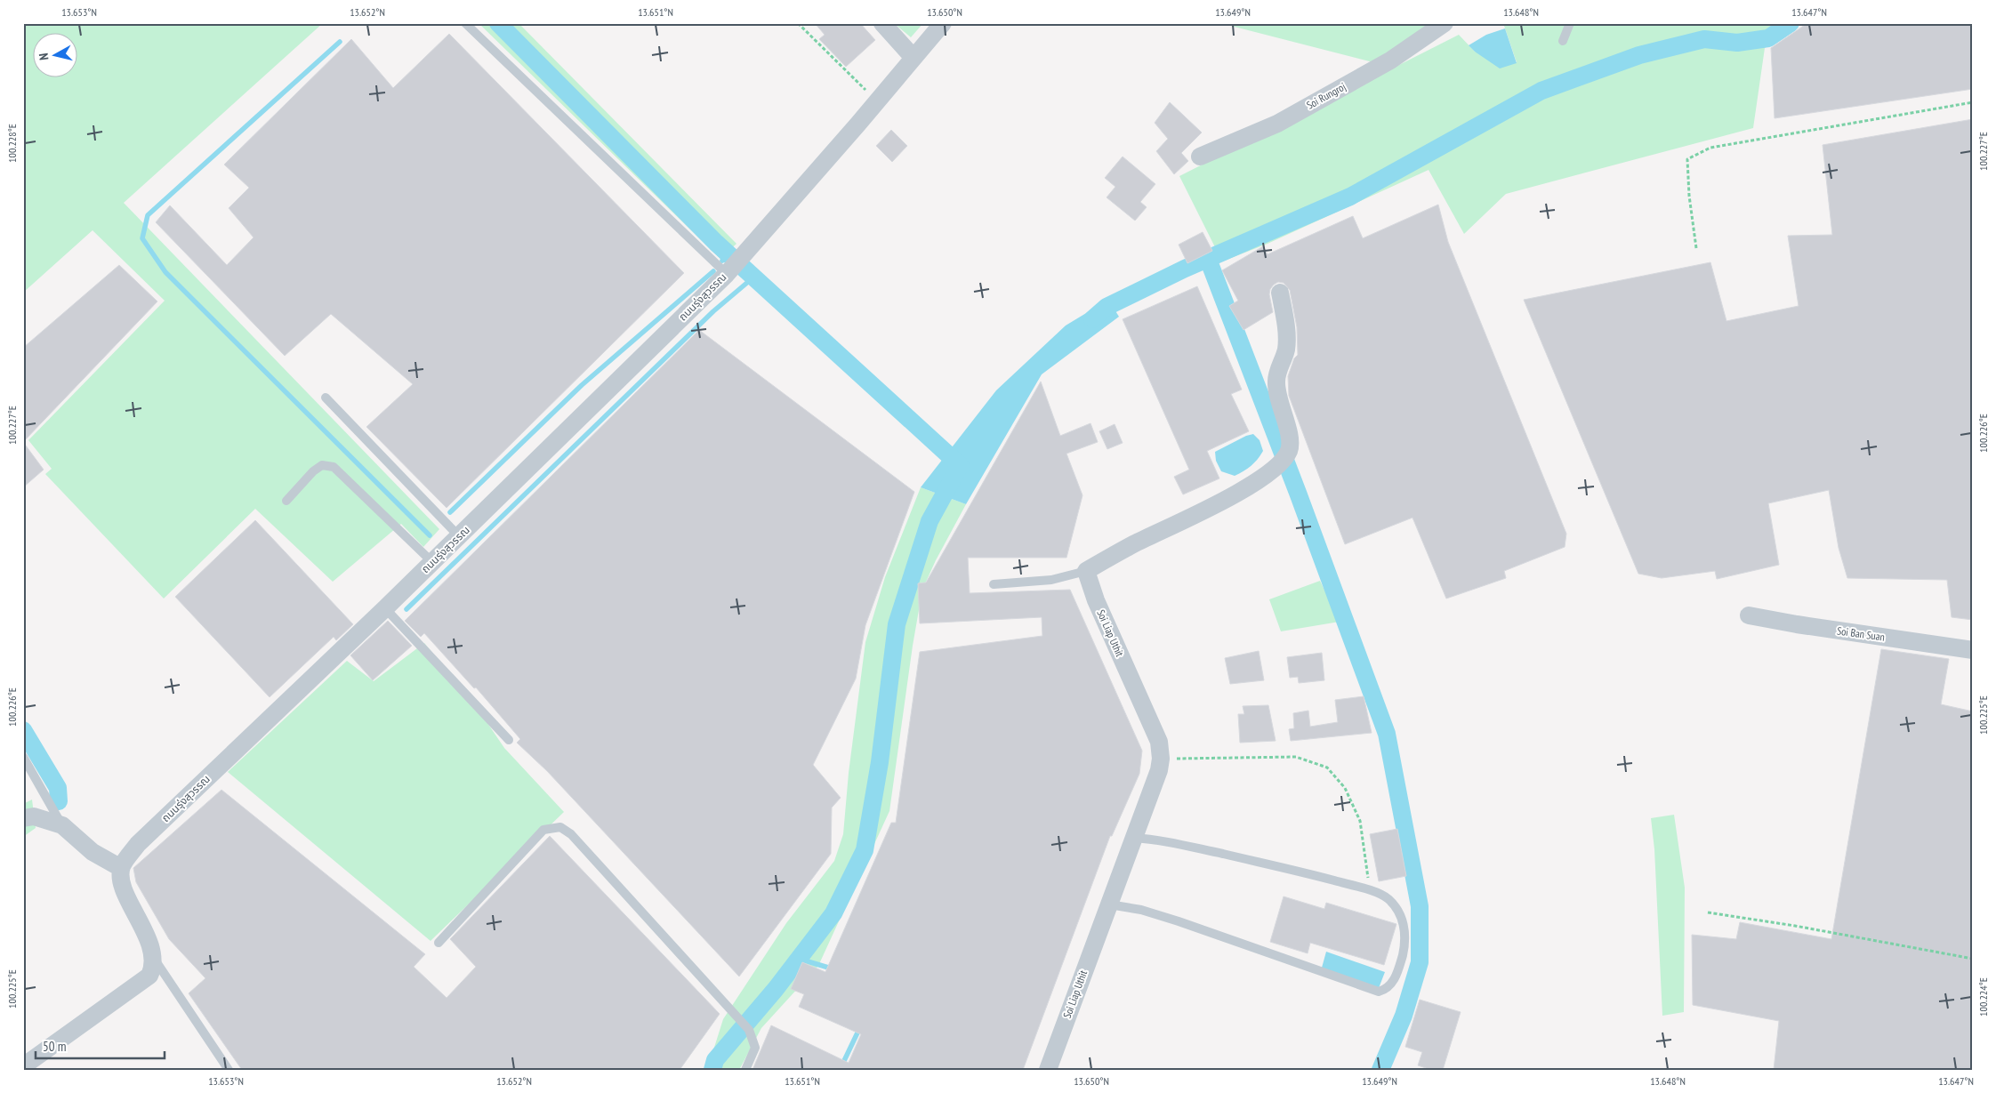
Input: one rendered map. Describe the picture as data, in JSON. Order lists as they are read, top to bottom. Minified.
{"streets":{"street":["Soi Rungroj","ถนนรุ่งสุวรรณ","Soi Liap Uthit","Soi Ban Suan"]},"scale_bar":"50 m","north":"left","coordinates":["13.653°N","13.652°N","13.651°N","13.650°N","13.649°N","13.648°N","13.647°N","100.228°E","100.227°E","100.226°E","100.225°E","100.224°E"]}
